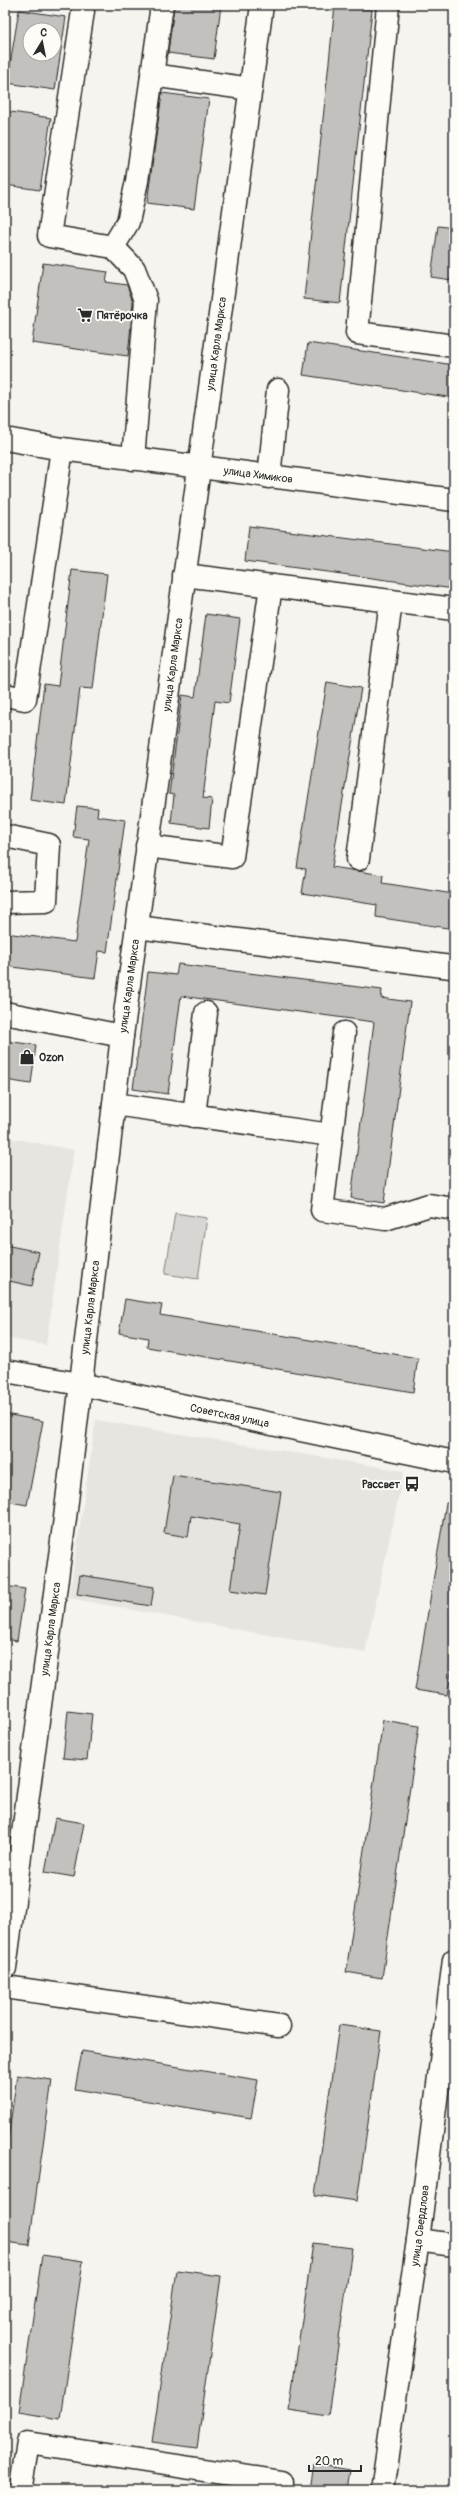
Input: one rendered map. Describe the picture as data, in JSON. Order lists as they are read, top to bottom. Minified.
{"streets":{"street":["улица Карла Маркса","улица Химиков","Советская улица","улица Свердлова"]},"crossings":[["улица Карла Маркса","улица Химиков"],["улица Карла Маркса","Советская улица"]],"places":{"supermarket":["Пятёрочка"],"shop":["Ozon"],"bus stop":["Рассвет"]},"scale_bar":"20 m","north":"top"}
